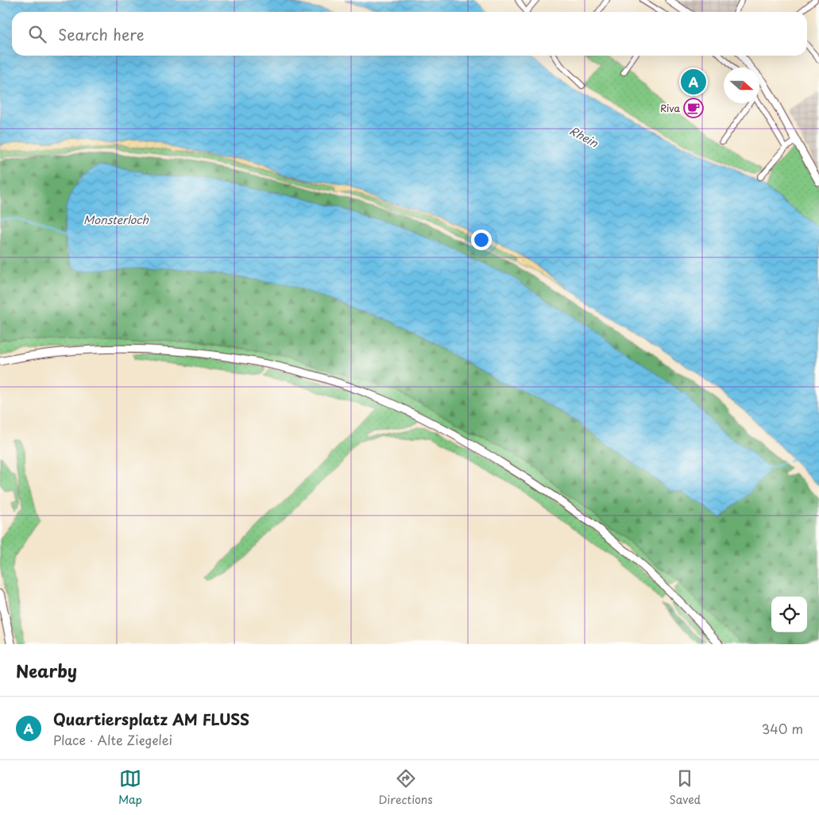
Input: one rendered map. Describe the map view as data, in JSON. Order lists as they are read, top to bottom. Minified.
{"water":["Rhein","Monsterloch"],"places":{"cafe":["Riva"]},"north":"right","page":{"search":"Search here","pins":"A","heading":"Nearby","list":[{"mark":"A","name":"Quartiersplatz AM FLUSS","note":"Place · Alte Ziegelei","value":"340 m"}],"nav":["Map","Directions","Saved"]}}
